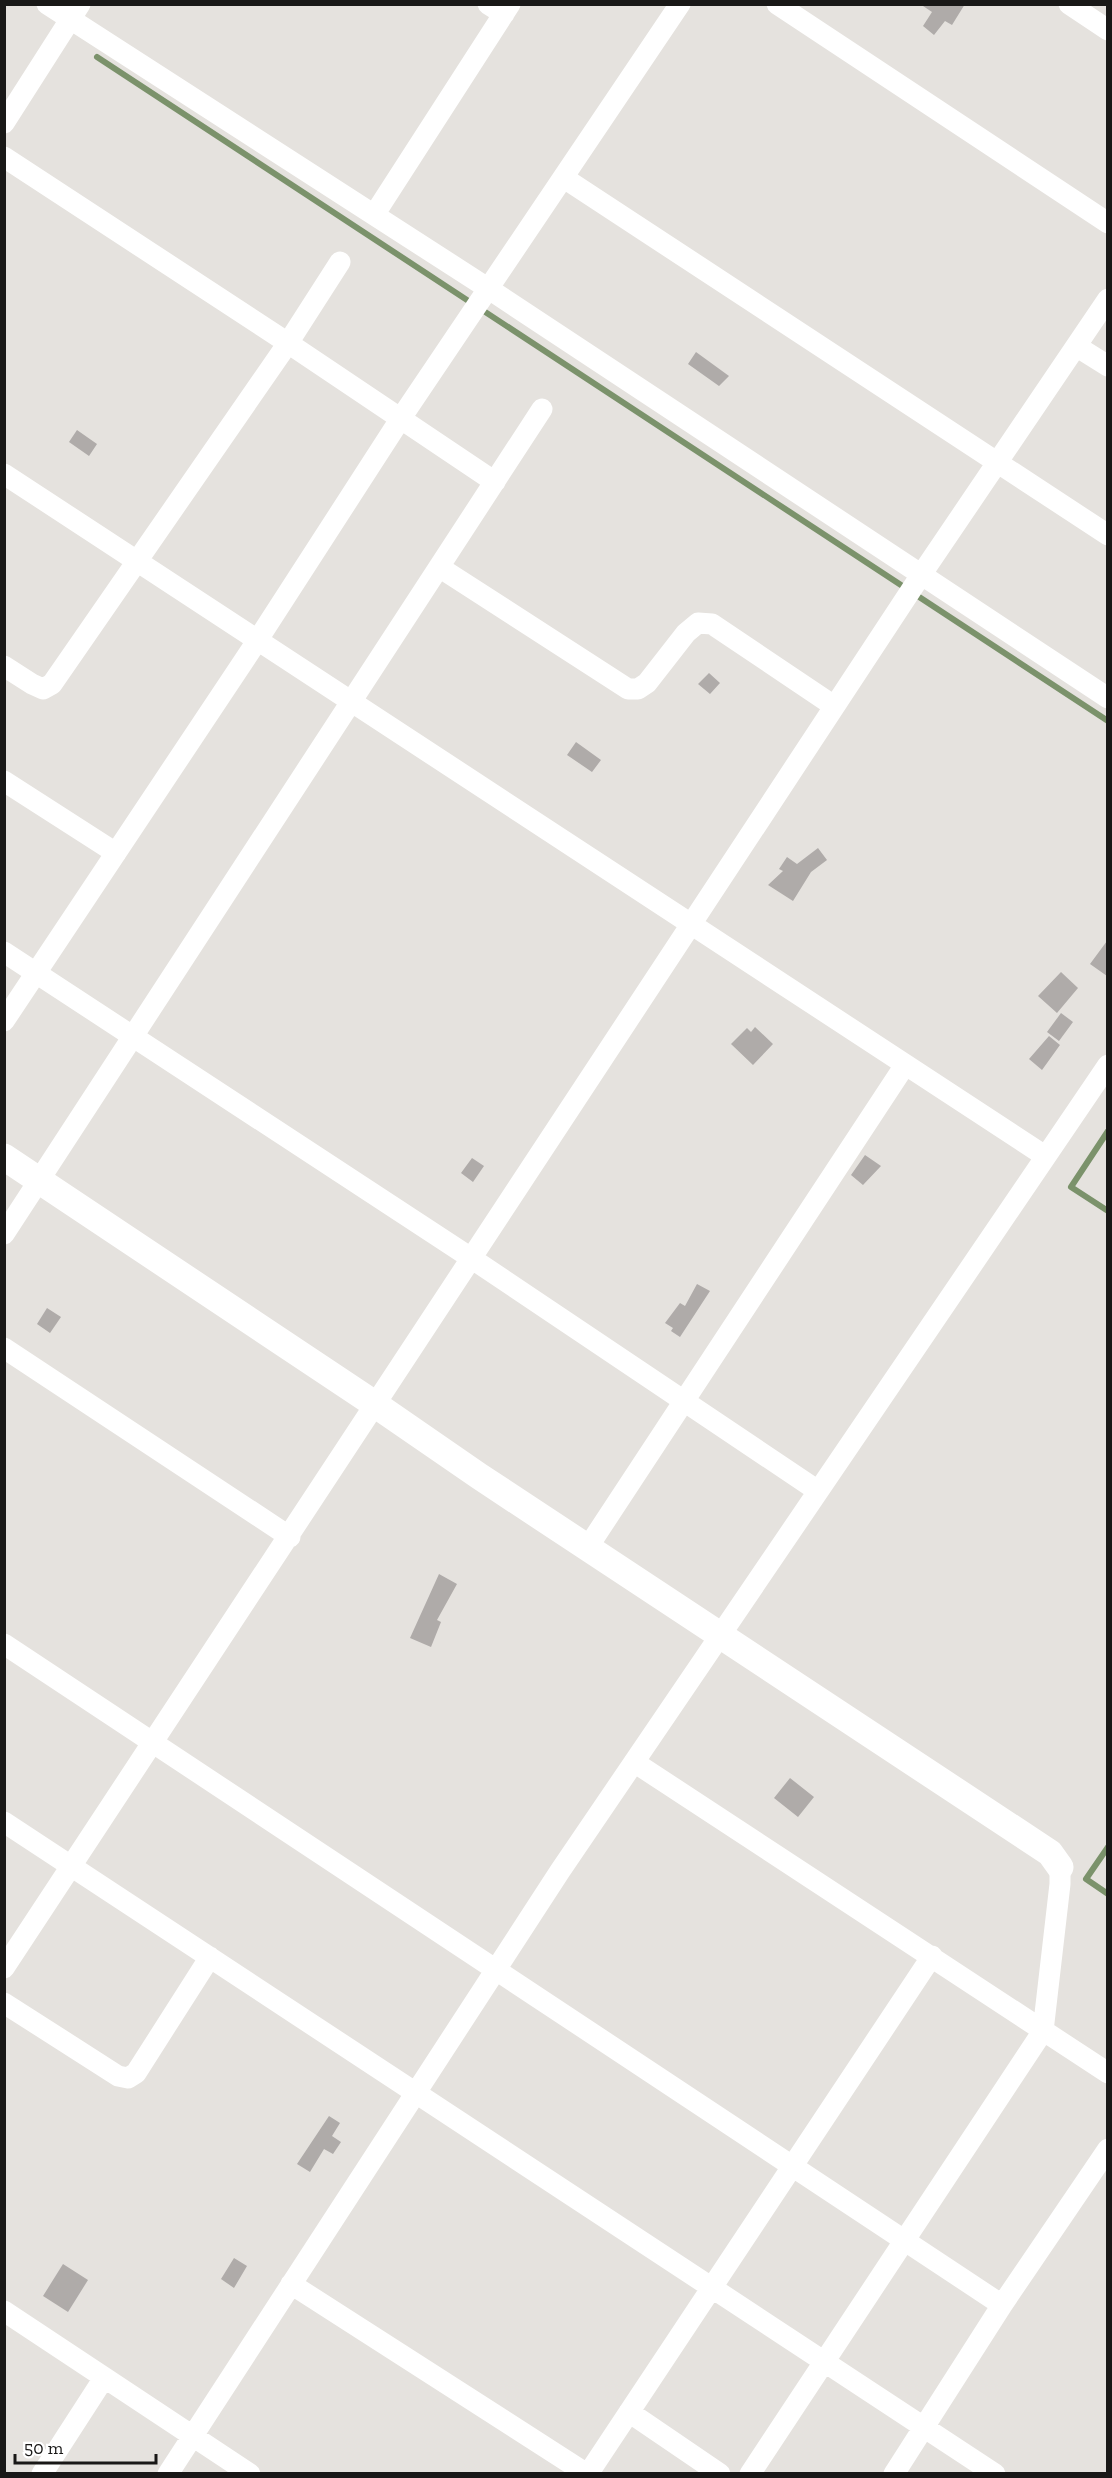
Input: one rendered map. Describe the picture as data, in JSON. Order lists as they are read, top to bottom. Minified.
{"scale_bar":"50 m"}
